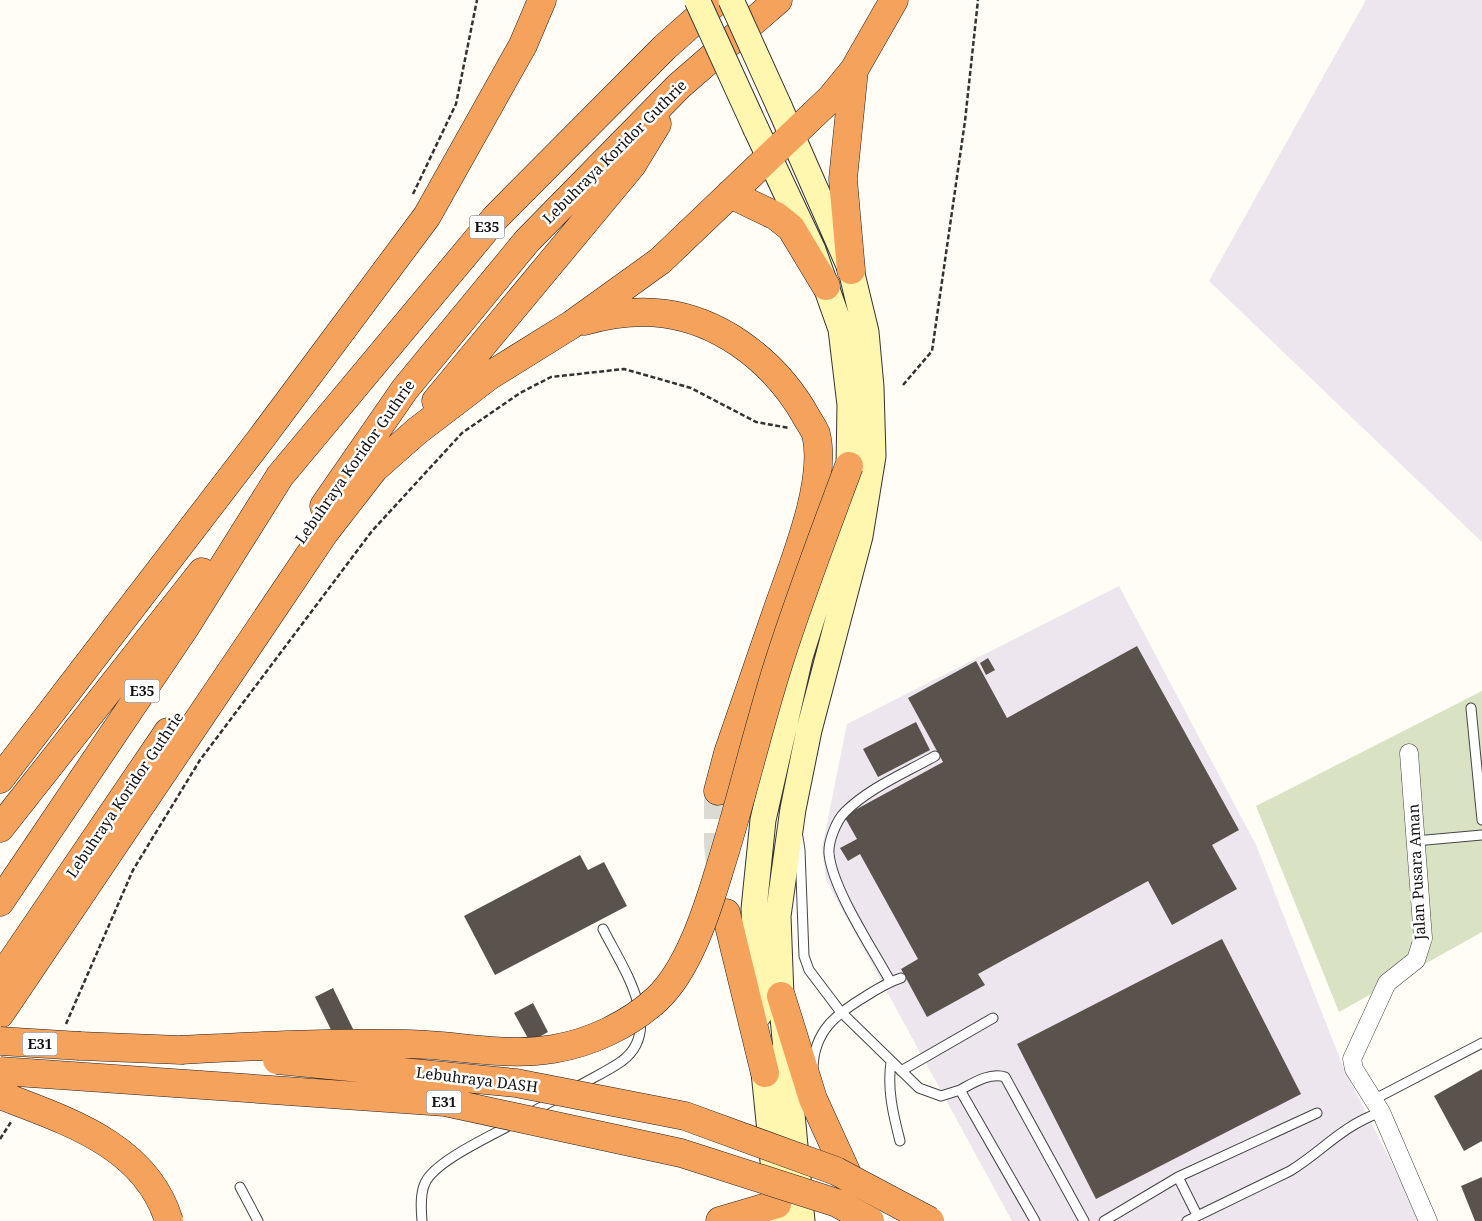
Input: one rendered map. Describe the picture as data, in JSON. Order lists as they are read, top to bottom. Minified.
{"streets":{"highway":["Lebuhraya Koridor Guthrie","E35","E31","Lebuhraya DASH"],"street":["Jalan Pusara Aman"]}}
